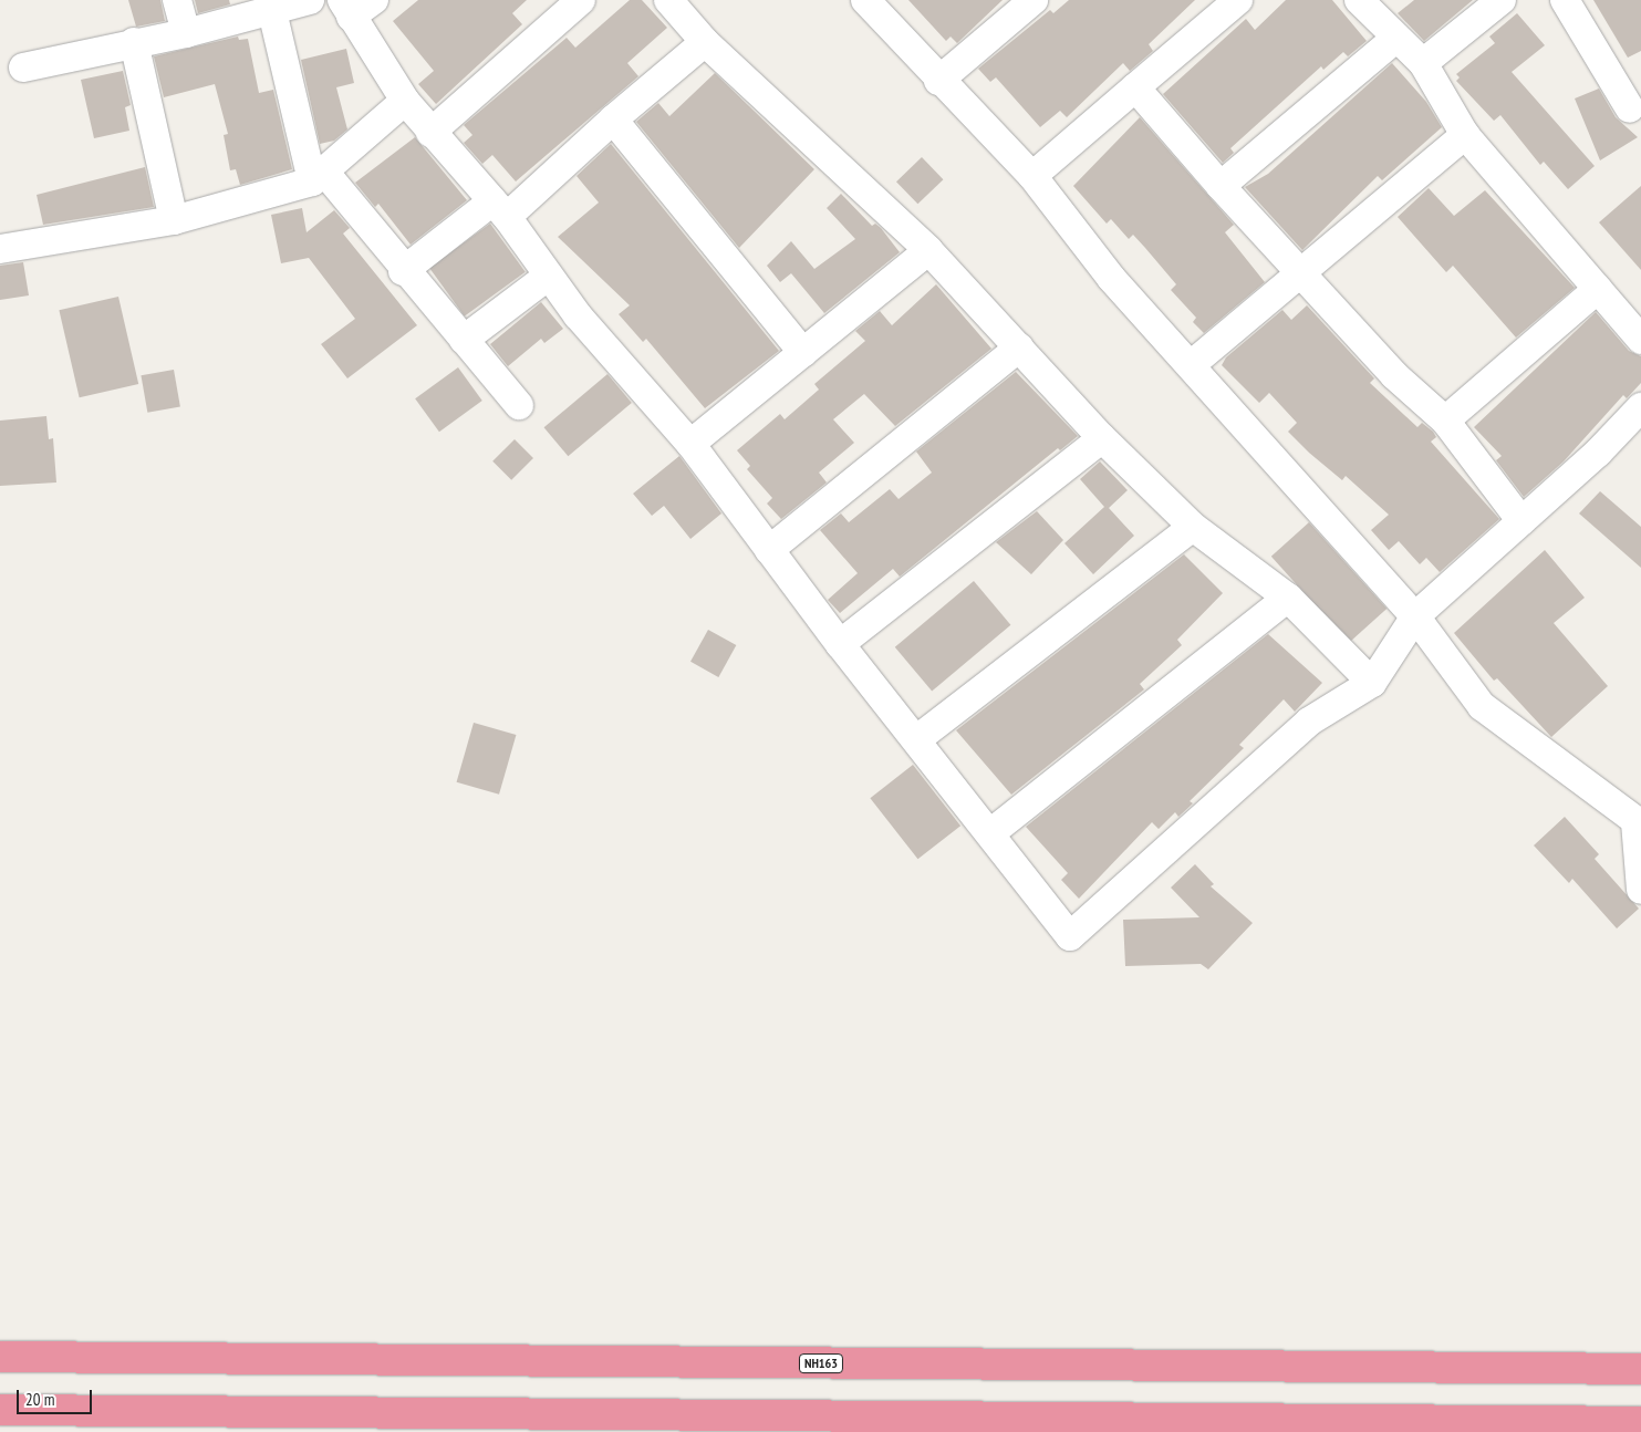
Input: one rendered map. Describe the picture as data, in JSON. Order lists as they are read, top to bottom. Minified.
{"streets":{"highway":["NH163"]},"scale_bar":"20 m"}
